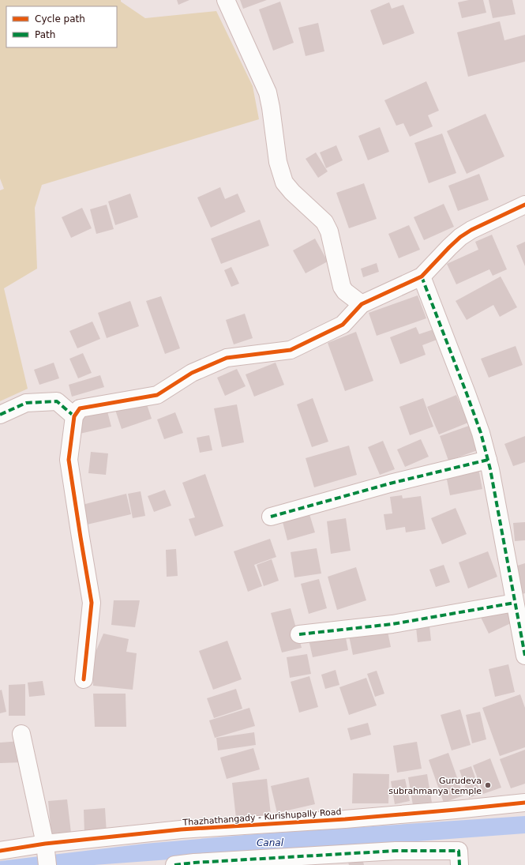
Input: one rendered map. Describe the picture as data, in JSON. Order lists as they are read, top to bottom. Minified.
{"streets":{"street":["Thazhathangady - Kurishupally Road"]},"water":["Canal"],"places":["Gurudeva subrahmanya temple"],"legend":["Cycle path","Path"]}
